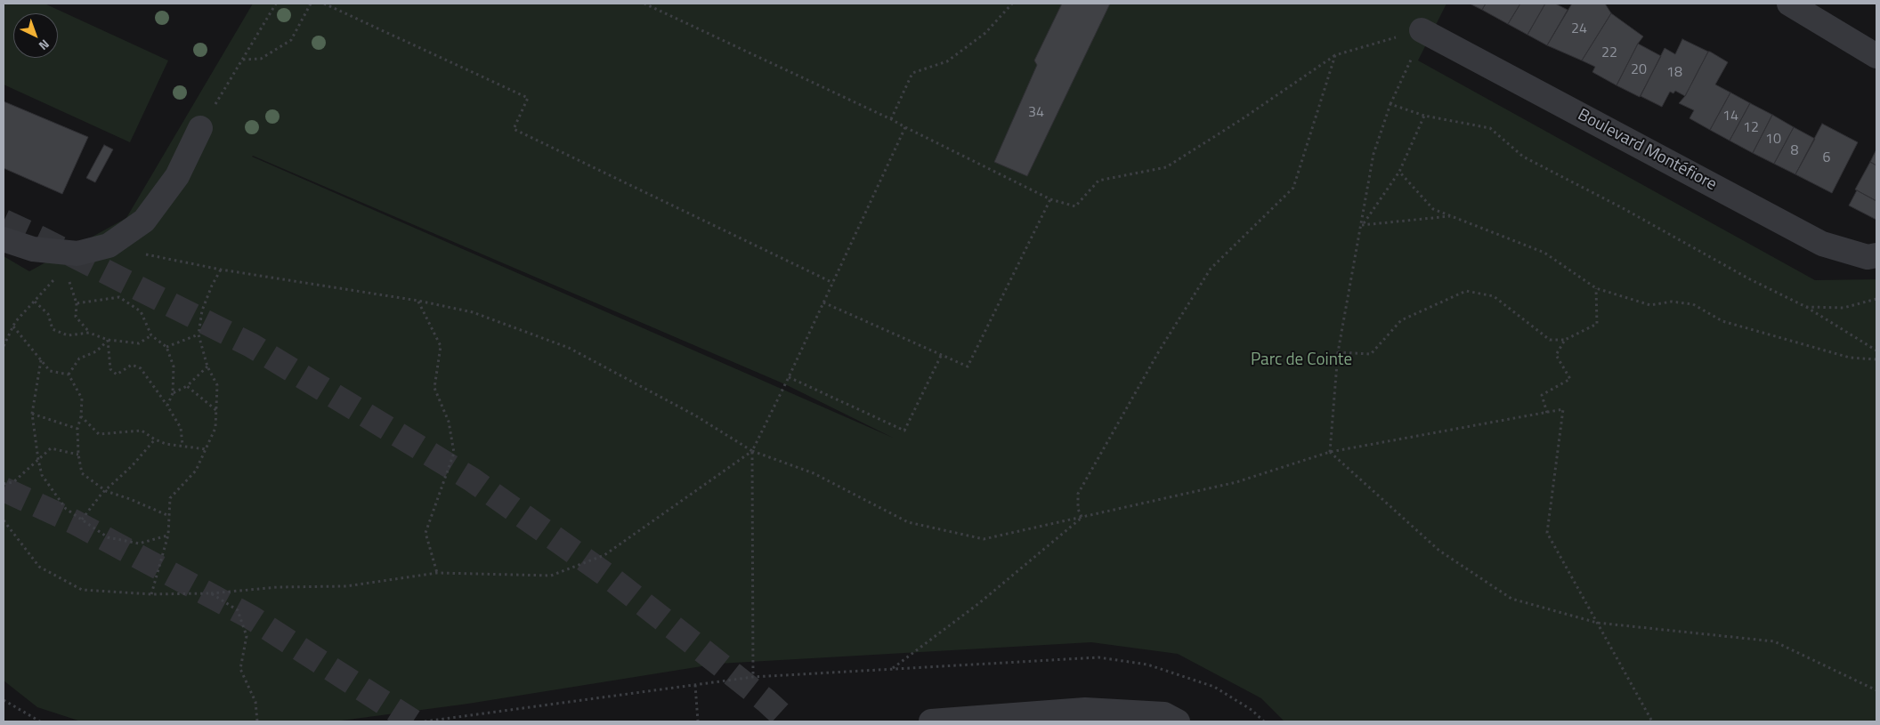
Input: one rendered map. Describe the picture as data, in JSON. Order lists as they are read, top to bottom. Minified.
{"streets":{"street":["Boulevard Montéfiore"]},"parks":["Parc de Cointe"],"house_numbers":["24","22","20","18","34","14","12","10","8","6"],"north":"bottom right"}
